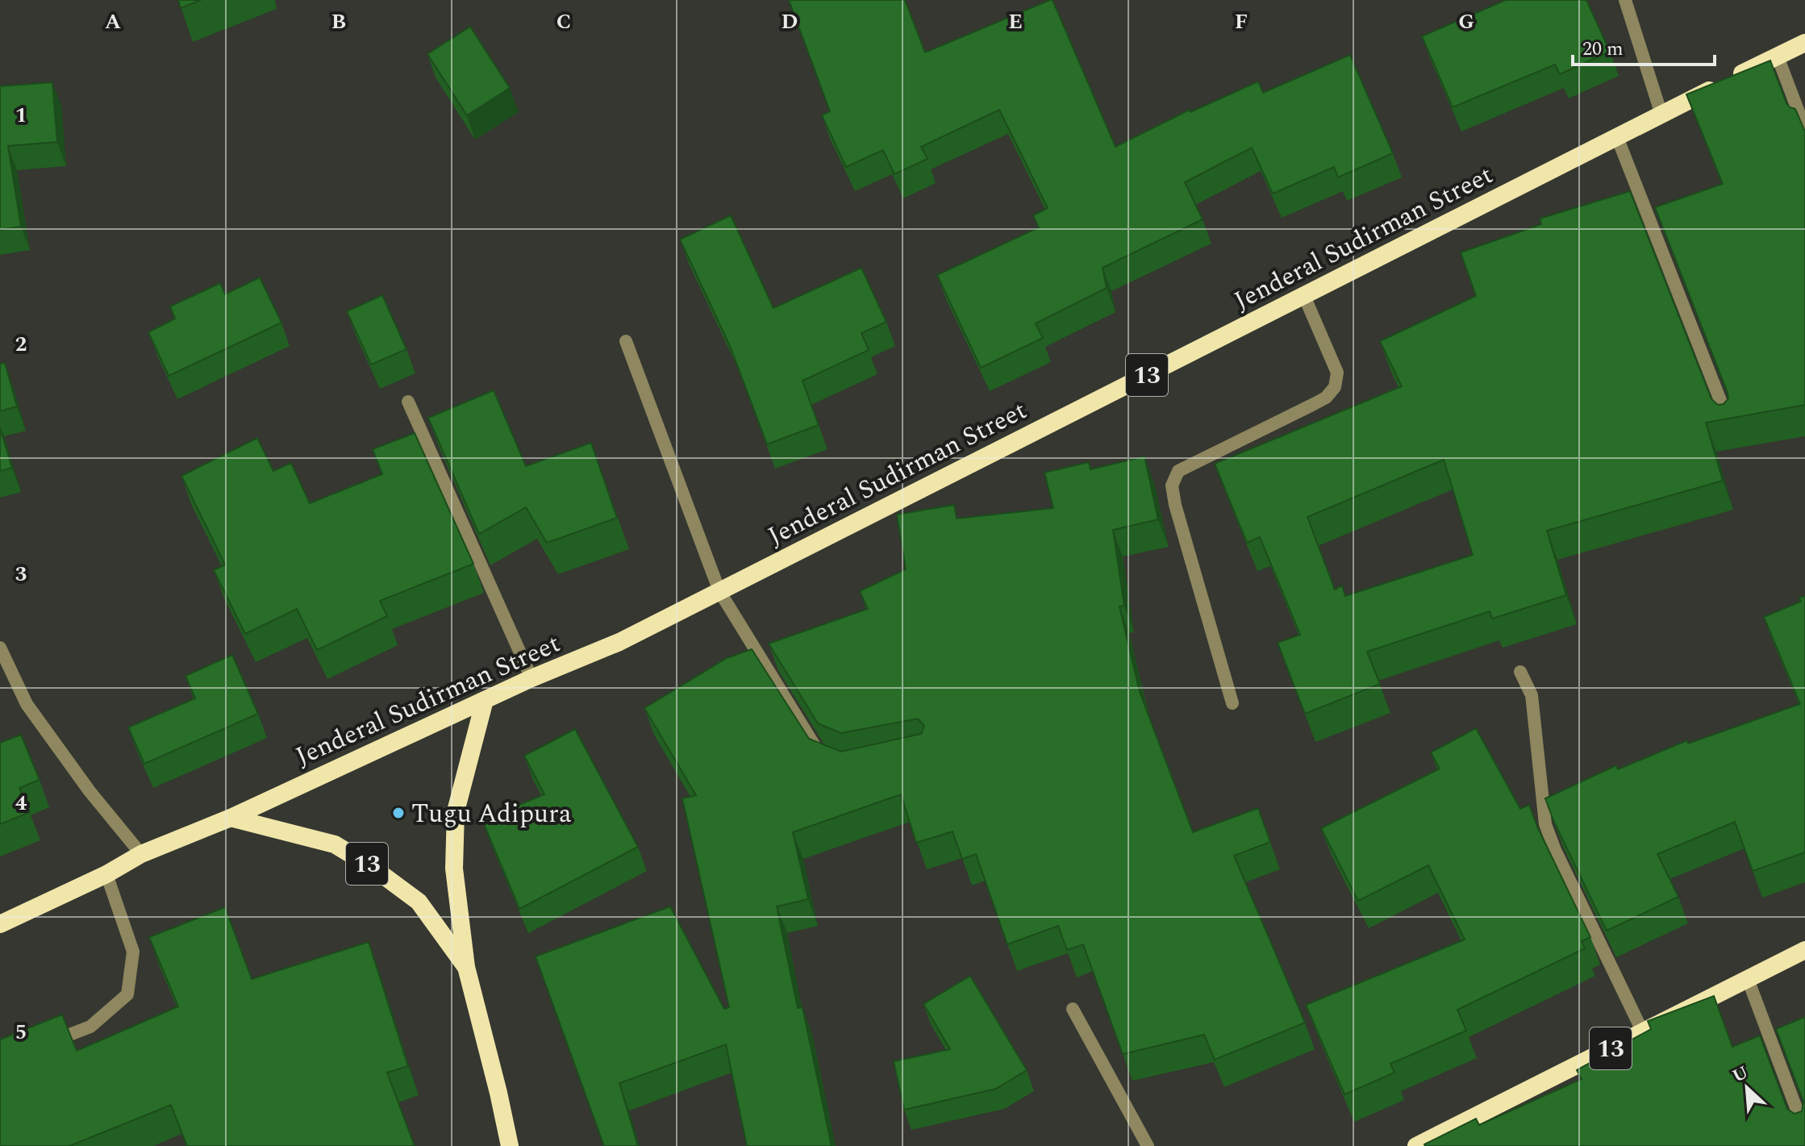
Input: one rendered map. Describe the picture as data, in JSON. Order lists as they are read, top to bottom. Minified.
{"streets":{"highway":["Jenderal Sudirman Street","13"]},"crossings":[["Jenderal Sudirman Street","13"]],"places":["Tugu Adipura"],"scale_bar":"20 m","north":"top left","grid":{"columns":["A","B","C","D","E","F","G"],"rows":["1","2","3","4","5"]}}
